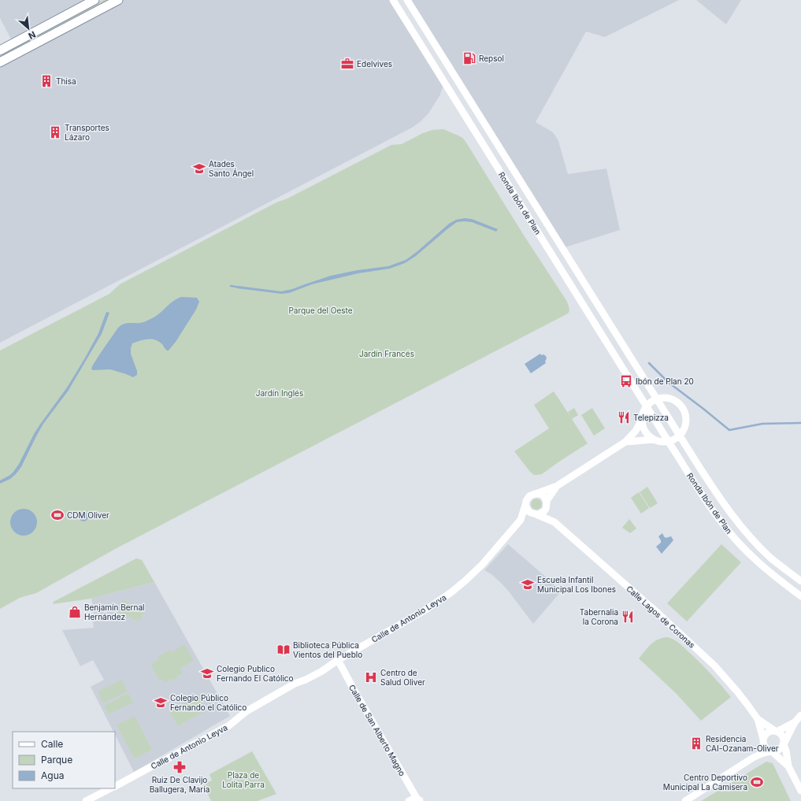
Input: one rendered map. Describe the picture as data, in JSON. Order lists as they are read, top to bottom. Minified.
{"streets":{"street":["Ronda Ibón de Plan","Calle Lagos de Coronas","Calle de Antonio Leyva","Calle de San Alberto Magno"]},"crossings":[["Calle Lagos de Coronas","Calle de Antonio Leyva"],["Calle de Antonio Leyva","Calle de San Alberto Magno"]],"parks":["Parque del Oeste","Jardín Francés","Jardín Inglés","Plaza de Lolita Parra"],"places":{"fuel station":["Repsol"],"office":["Edelvives"],"building":["Thisa","Transportes Lázaro","Residencia CAI-Ozanam-Oliver"],"school or university":["Atades Santo Ángel","Escuela Infantil Municipal Los Ibones","Colegio Publico Fernando El Católico","Colegio Público Fernando el Católico"],"bus stop":["Ibón de Plan 20"],"restaurant":["Telepizza","Tabernalia la Corona"],"sports":["CDM Oliver","Centro Deportivo Municipal La Camisera"],"shop":["Benjamín Bernal Hernández"],"library":["Biblioteca Pública Vientos del Pueblo"],"hospital":["Centro de Salud Oliver"],"pharmacy":["Ruiz De Clavijo Ballugera, María"]},"legend":["Calle","Parque","Agua"],"north":"bottom right"}
